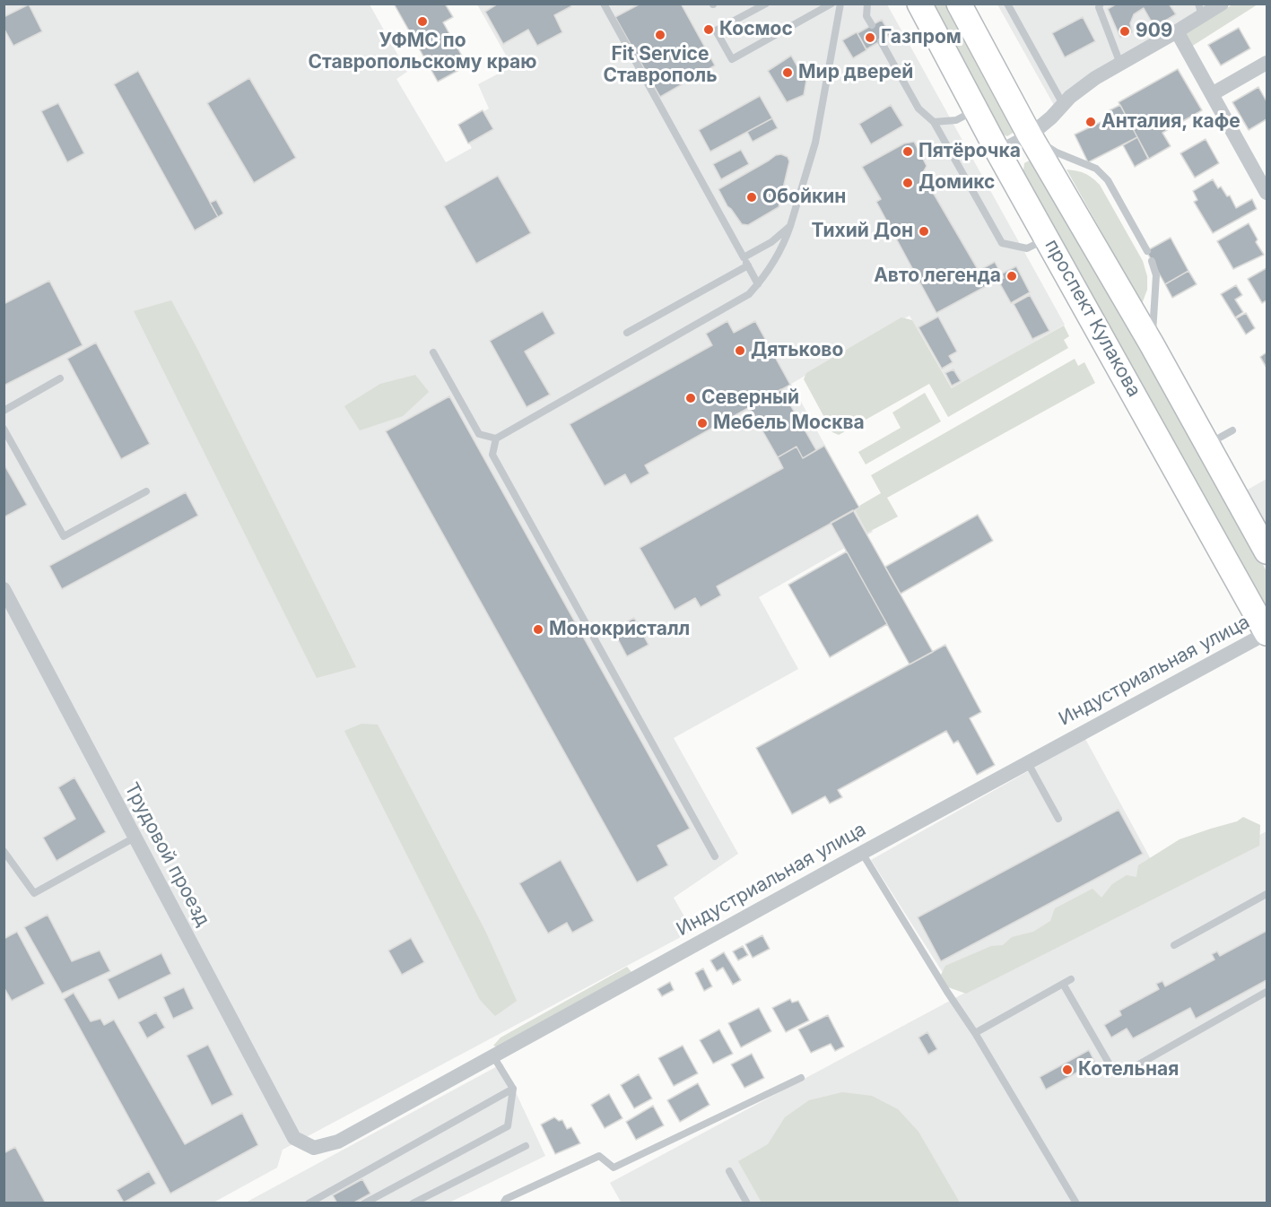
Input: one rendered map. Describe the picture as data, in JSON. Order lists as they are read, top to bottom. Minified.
{"streets":{"main road":["проспект Кулакова"],"street":["Индустриальная улица","Трудовой проезд"]},"crossings":[["проспект Кулакова","Индустриальная улица"],["Индустриальная улица","Трудовой проезд"]],"places":["УФМС по Ставропольскому краю","Космос","909","Fit Service Ставрополь","Газпром","Мир дверей","Анталия, кафе","Пятёрочка","Домикс","Обойкин","Тихий Дон","Авто легенда","Дятьково","Северный","Мебель Москва","Монокристалл","Котельная"]}
